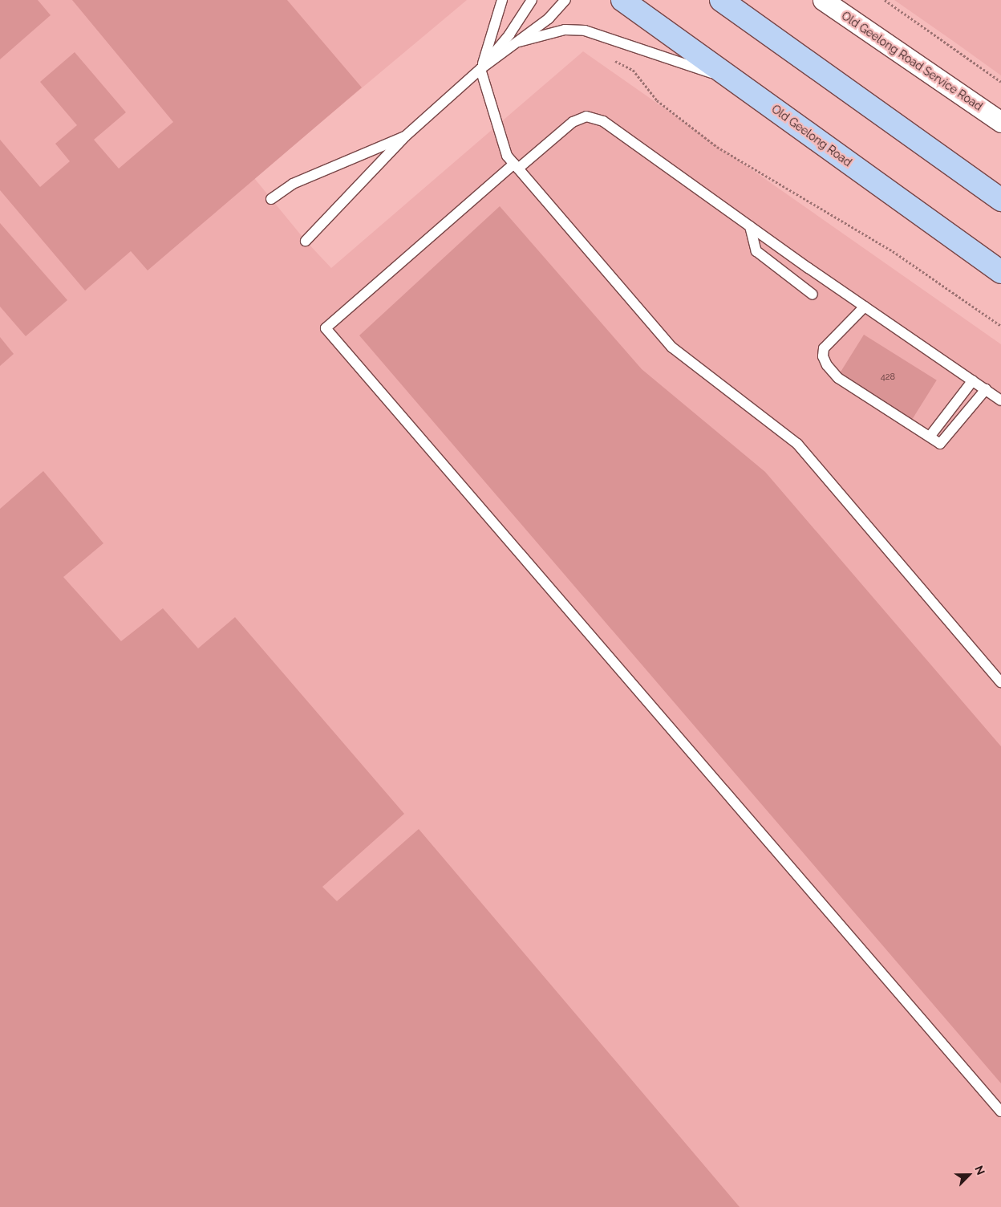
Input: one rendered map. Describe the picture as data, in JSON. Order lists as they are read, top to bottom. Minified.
{"streets":{"main road":["Old Geelong Road"],"street":["Old Geelong Road Service Road"]},"house_numbers":["428"],"north":"top right"}
